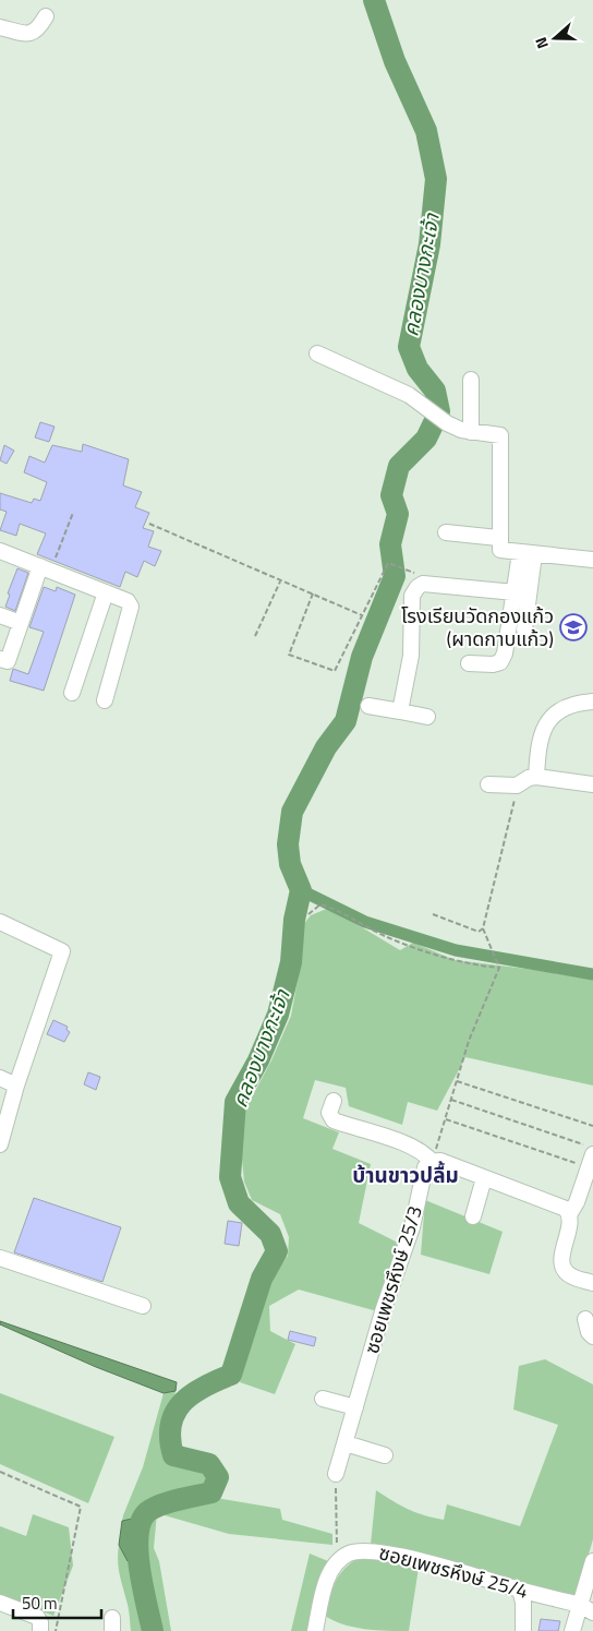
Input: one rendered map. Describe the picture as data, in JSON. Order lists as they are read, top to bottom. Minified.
{"streets":{"street":["ซอยเพชรหึงษ์ 25/3","ซอยเพชรหึงษ์ 25/4"]},"districts":["บ้านขาวปลื้ม"],"water":["คลองบางกะเจ้า"],"places":{"school or university":["โรงเรียนวัดกองแก้ว (ผาดกาบแก้ว)"]},"scale_bar":"50 m","north":"left"}
